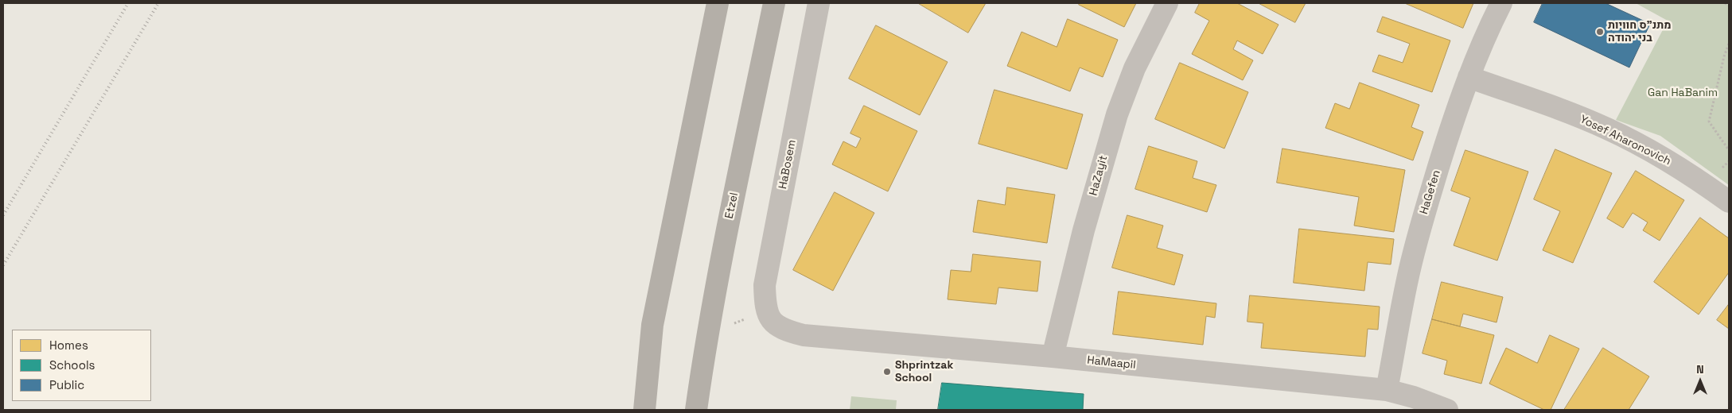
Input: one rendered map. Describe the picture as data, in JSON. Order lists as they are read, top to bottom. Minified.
{"streets":{"main road":["Etzel"],"street":["Yosef Aharonovich","HaBosem","HaZayit","HaGefen","HaMaapil"]},"crossings":[["Yosef Aharonovich","HaGefen"],["HaBosem","HaMaapil"],["HaZayit","HaMaapil"],["HaGefen","HaMaapil"]],"parks":["Gan HaBanim"],"places":["מתנ\"ס חוויות בני יהודה","Shprintzak School"],"legend":["Homes","Schools","Public"],"north":"top"}
